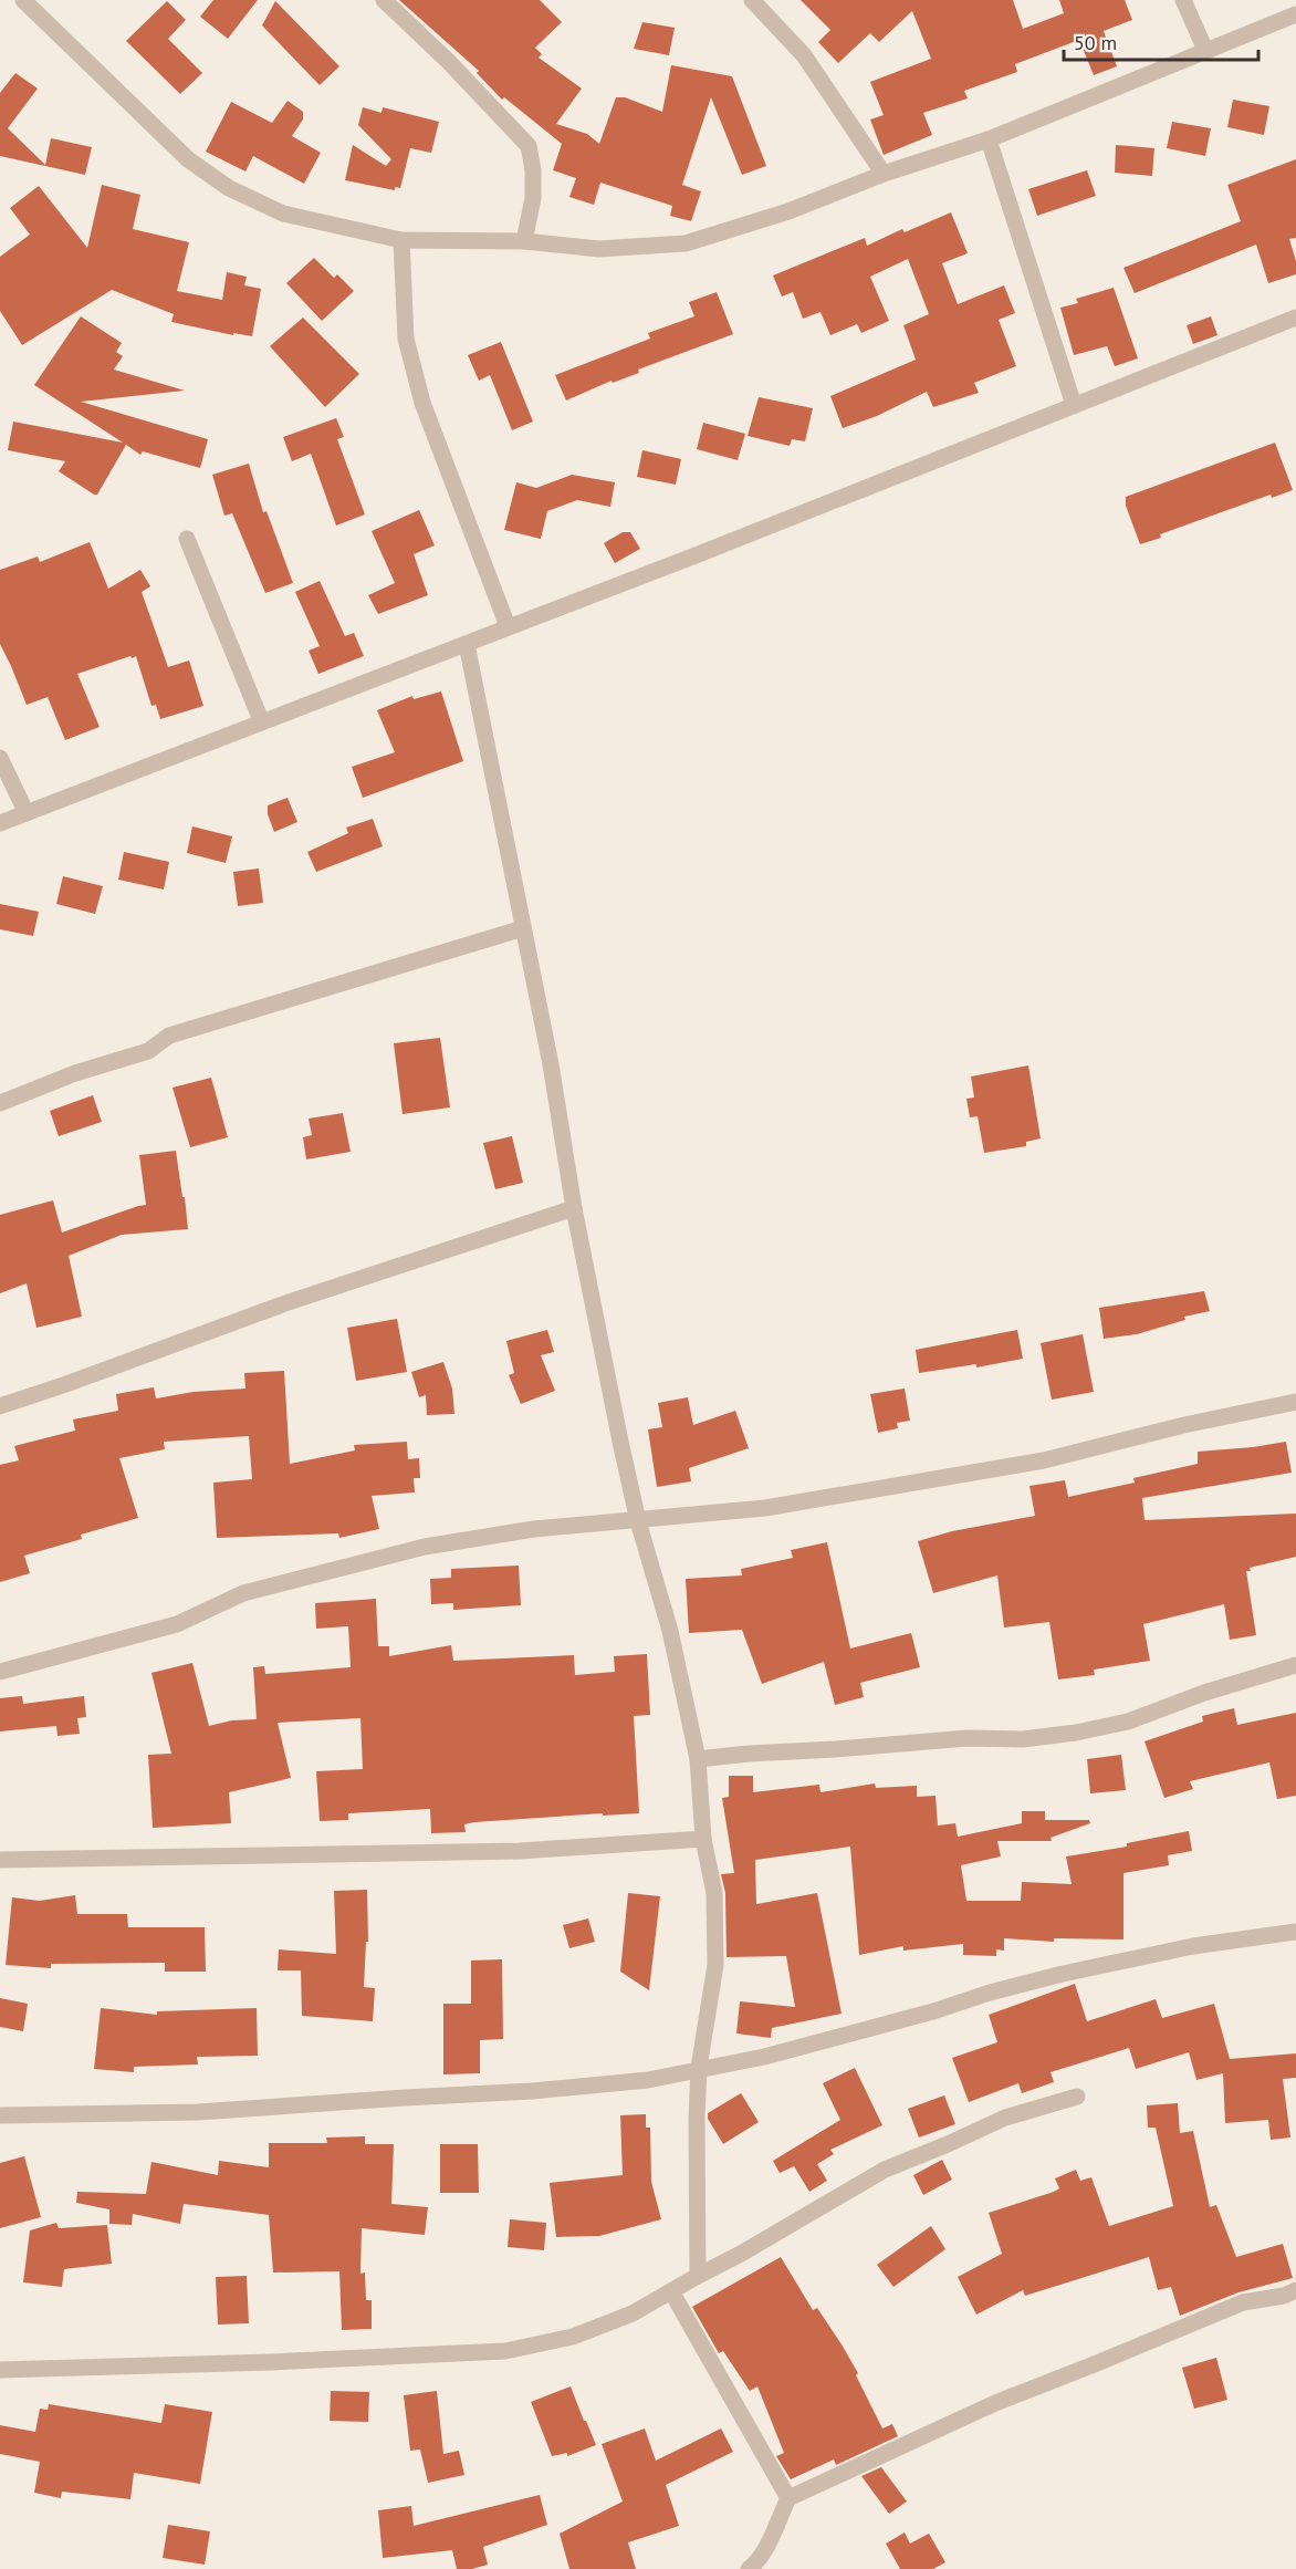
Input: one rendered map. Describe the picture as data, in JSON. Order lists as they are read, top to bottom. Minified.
{"scale_bar":"50 m"}
